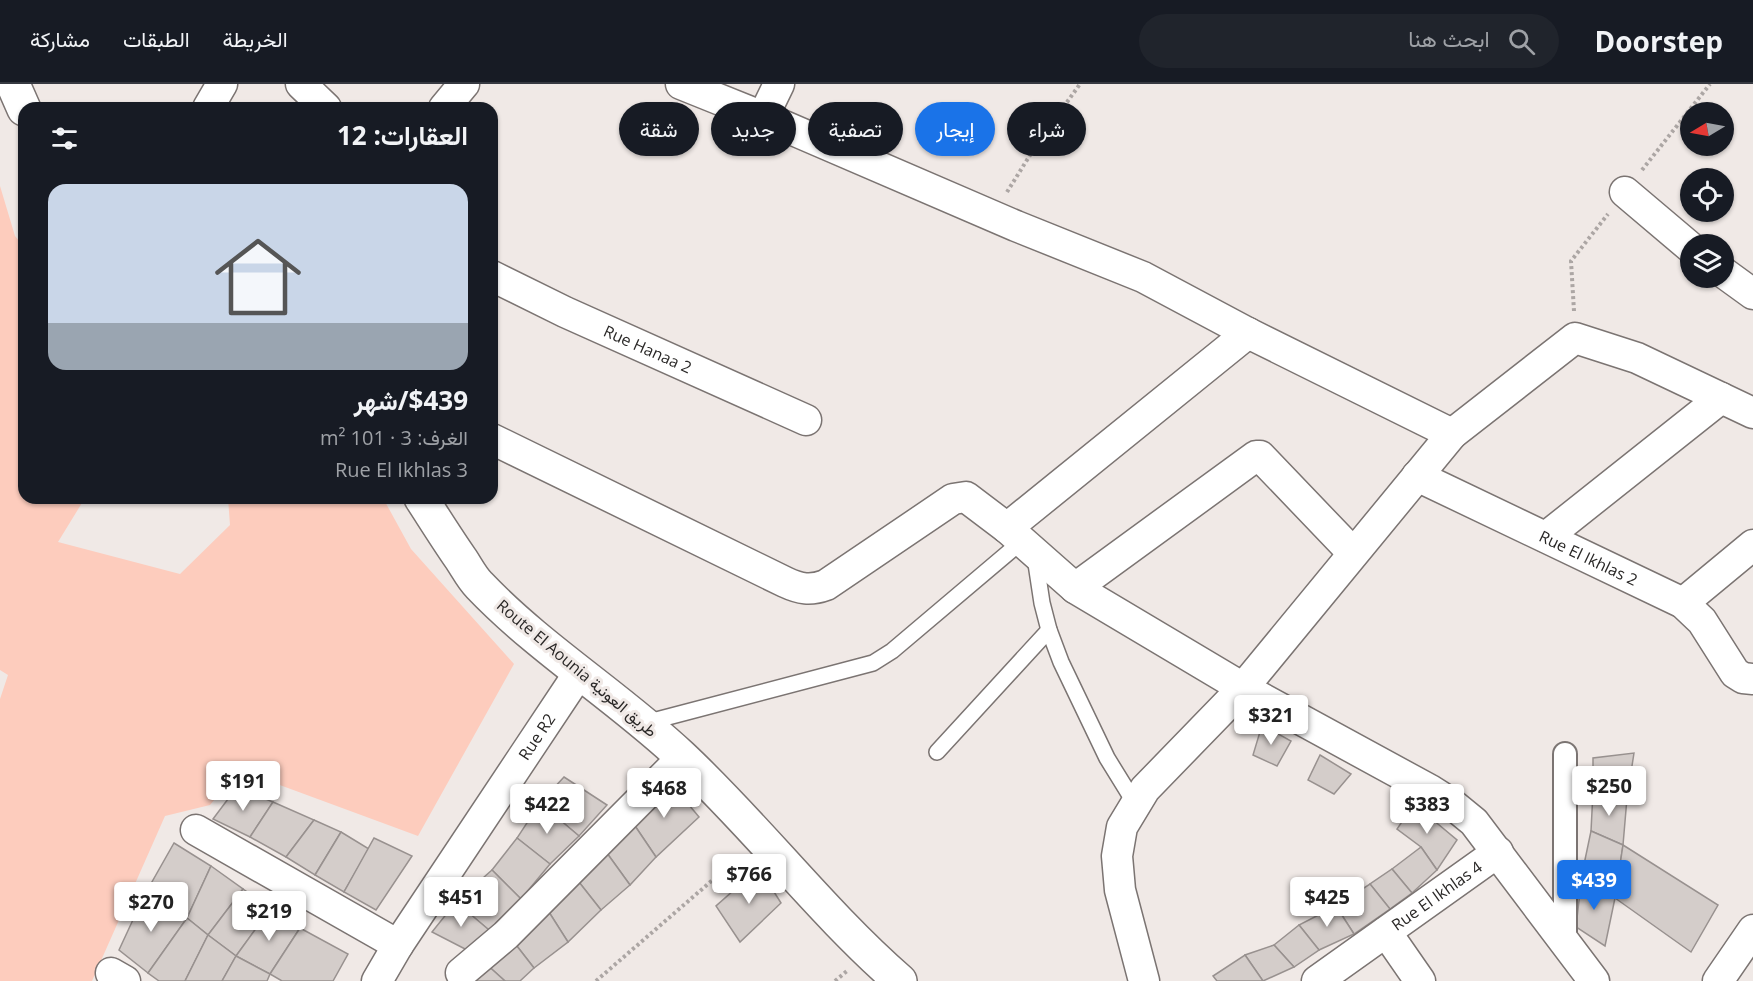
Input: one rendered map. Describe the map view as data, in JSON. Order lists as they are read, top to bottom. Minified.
{"streets":{"street":["Rue Hanaa 2","Rue El Ikhlas 2","Route El Aounia طريق العونية","Rue R2","Rue El Ikhlas 4"]},"crossings":[["Route El Aounia طريق العونية","Rue R2"]],"north":"left","page":{"header":"Doorstep","search":"ابحث هنا","nav":["الخريطة","الطبقات","مشاركة"],"chip":["شراء","إيجار","تصفية","جديد","شقة"],"heading":"العقارات: 12","list":[{"name":"$439/شهر","note":"الغرف: 3 · 101 m² · Rue El Ikhlas 3"}],"price":["$321","$191","$250","$468","$422","$383","$766","$439","$451","$425","$270","$219"]}}
